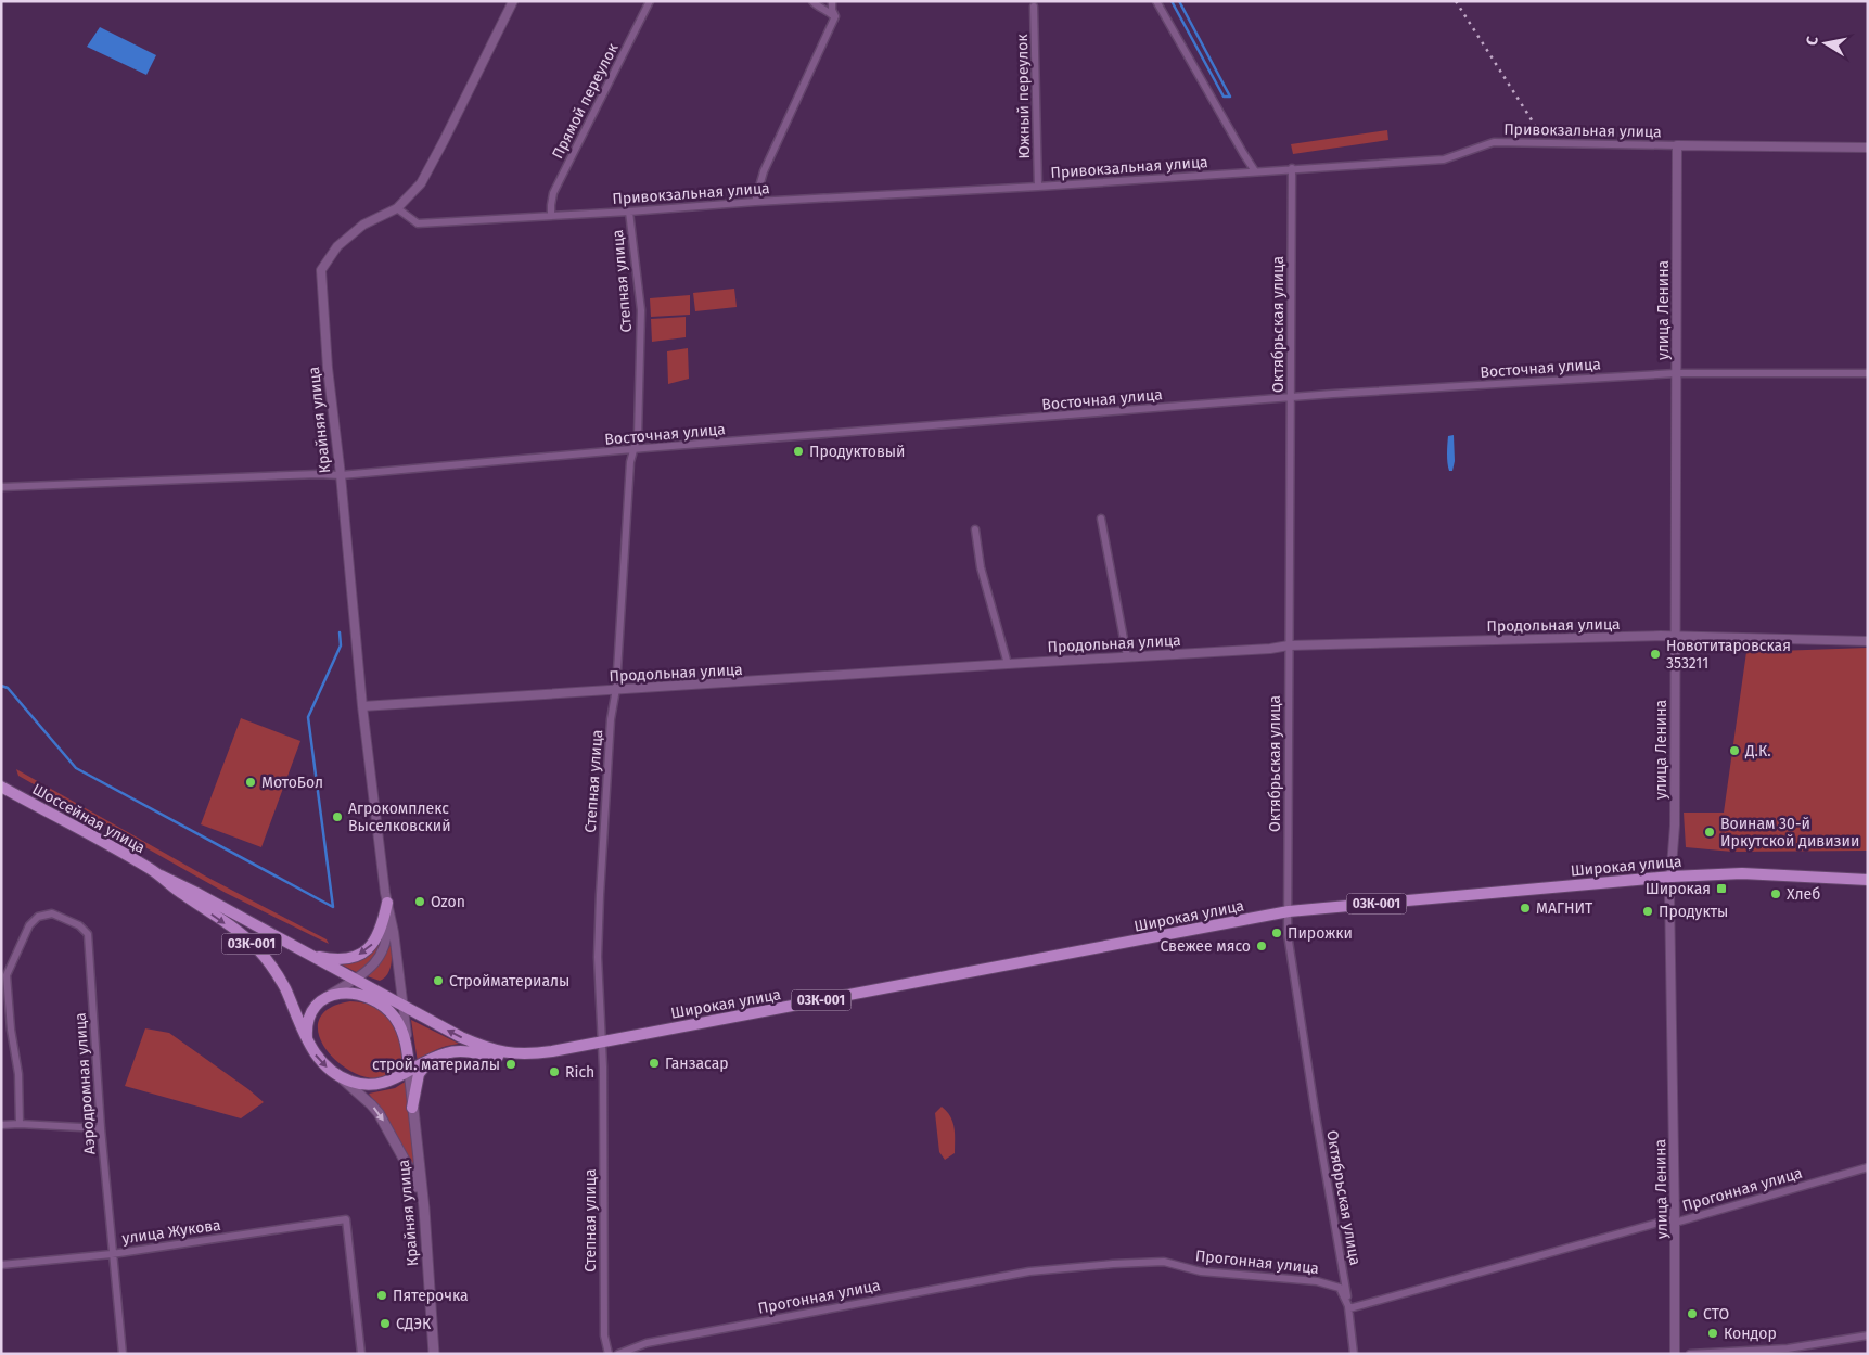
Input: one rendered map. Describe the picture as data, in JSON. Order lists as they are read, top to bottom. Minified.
{"streets":{"main road":["Крайняя улица","Шоссейная улица","Широкая улица","03К-001"],"street":["Южный переулок","Прямой переулок","Привокзальная улица","Степная улица","улица Ленина","Октябрьская улица","Восточная улица","Продольная улица","Аэродромная улица","Прогонная улица","улица Жукова"]},"crossings":[["Южный переулок","Привокзальная улица"],["Прямой переулок","Привокзальная улица"],["Привокзальная улица","Степная улица"],["Привокзальная улица","улица Ленина"],["Привокзальная улица","Октябрьская улица"],["Привокзальная улица","Крайняя улица"],["Степная улица","Восточная улица"],["Степная улица","Продольная улица"],["Степная улица","Широкая улица"],["улица Ленина","Восточная улица"],["улица Ленина","Продольная улица"],["улица Ленина","Широкая улица"],["улица Ленина","Прогонная улица"],["Октябрьская улица","Восточная улица"],["Октябрьская улица","Продольная улица"],["Октябрьская улица","Широкая улица"],["Октябрьская улица","Прогонная улица"],["Восточная улица","Крайняя улица"],["Крайняя улица","Продольная улица"],["Крайняя улица","03К-001"],["Шоссейная улица","03К-001"],["Широкая улица","03К-001"],["Аэродромная улица","улица Жукова"]],"places":{"other":["Продуктовый","Новотитаровская 353211","Д.К.","МотоБол","Агрокомплекс Выселковский","Воинам 30-й Иркутской дивизии","Хлеб","Ozon","МАГНИТ","Продукты","Пирожки","Свежее мясо","Стройматериалы","Ганзасар","строй. материалы","Rich","Пятерочка","СТО","СДЭК","Кондор"],"transit":["Широкая"]},"north":"left"}
